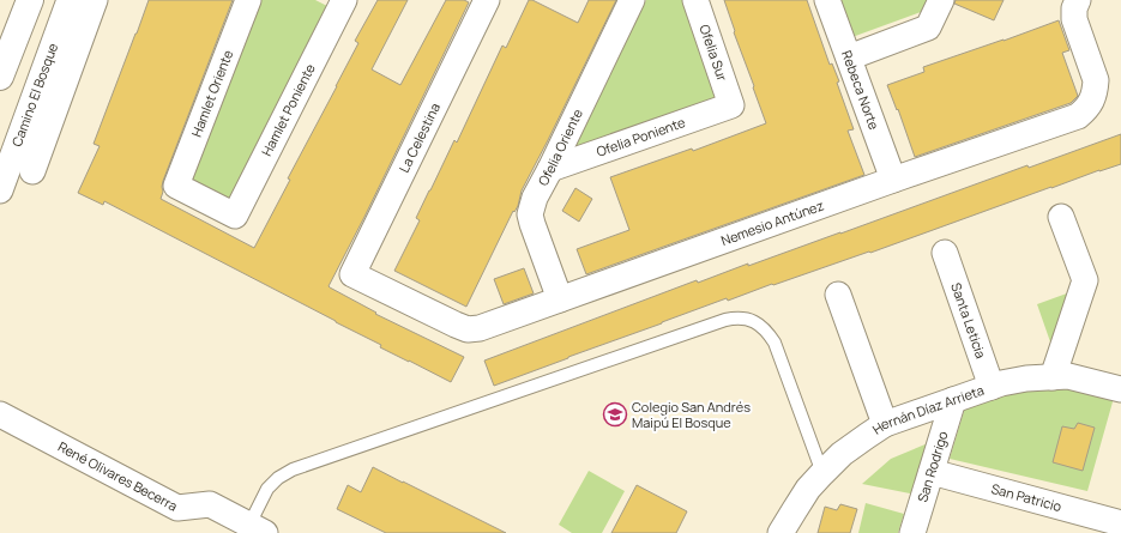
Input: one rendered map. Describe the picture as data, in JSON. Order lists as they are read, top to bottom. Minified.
{"streets":{"street":["Ofelia Sur","Rebeca Norte","Hamlet Oriente","Camino El Bosque","Hamlet Poniente","Ofelia Poniente","La Celestina","Ofelia Oriente","Nemesio Antúnez","Santa Leticia","Hernán Díaz Arrieta","San Rodrigo","René Olivares Becerra","San Patricio"]},"crossings":[["Ofelia Sur","Ofelia Poniente"],["Rebeca Norte","Nemesio Antúnez"],["Hamlet Oriente","Hamlet Poniente"],["Ofelia Poniente","Ofelia Oriente"],["La Celestina","Nemesio Antúnez"],["Ofelia Oriente","Nemesio Antúnez"],["Santa Leticia","Hernán Díaz Arrieta"],["Hernán Díaz Arrieta","San Rodrigo"],["San Rodrigo","San Patricio"]],"places":{"school or university":["Colegio San Andrés Maipú El Bosque"]}}
